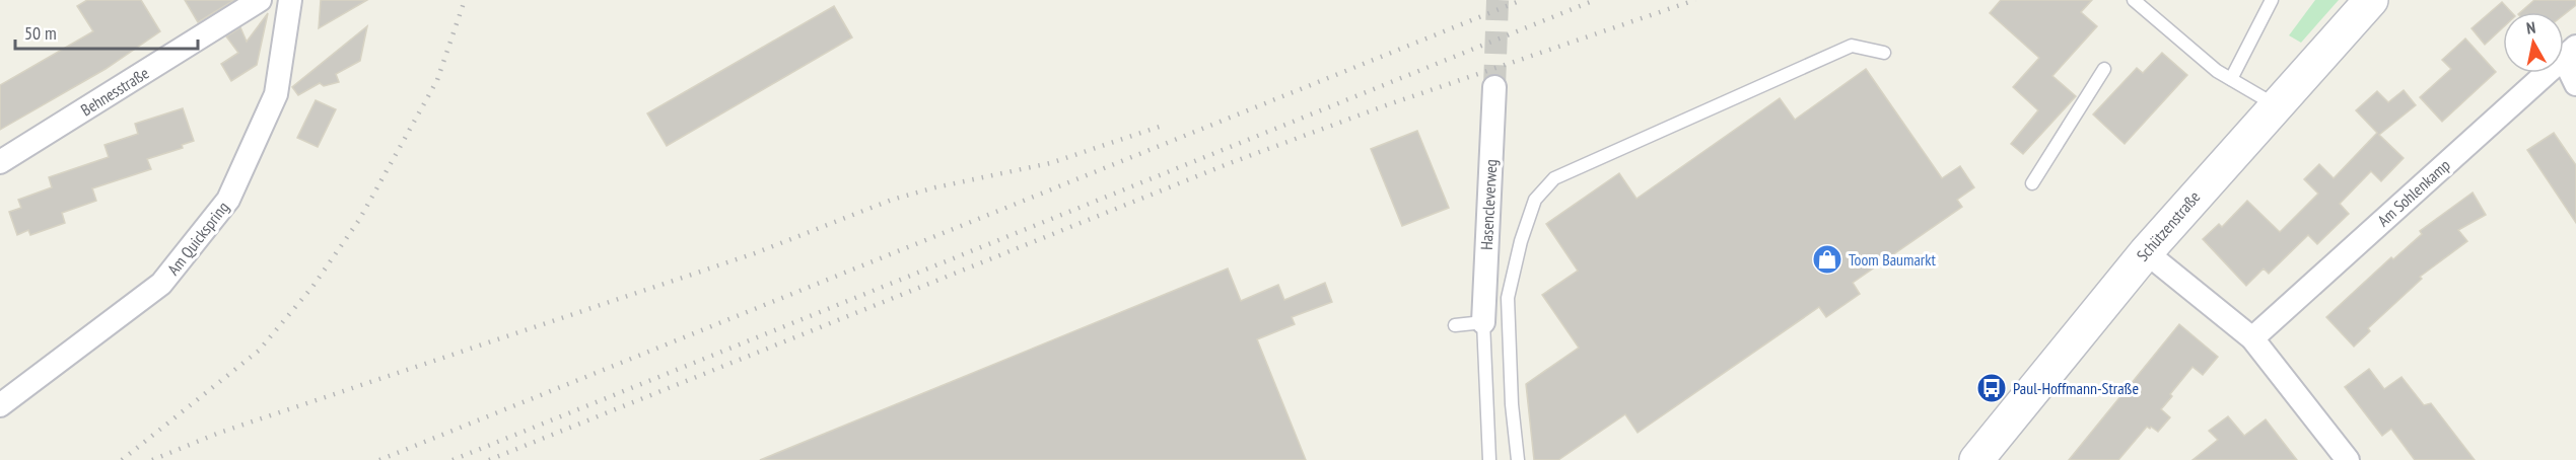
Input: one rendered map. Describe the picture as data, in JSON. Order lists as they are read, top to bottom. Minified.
{"streets":{"main road":["Schützenstraße"],"street":["Behnesstraße","Am Sohlenkamp","Hasencleverweg","Am Quickspring"]},"places":{"shop":["Toom Baumarkt"],"bus stop":["Paul-Hoffmann-Straße"]},"scale_bar":"50 m","north":"top"}
